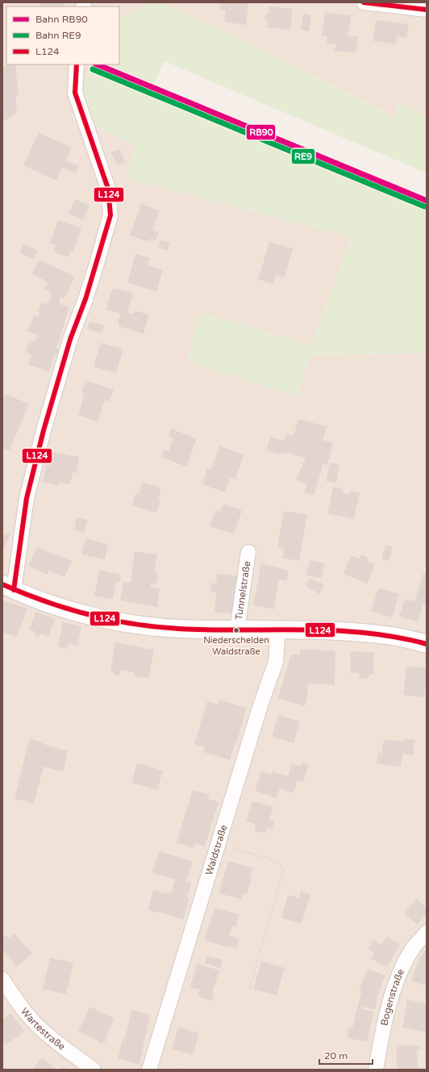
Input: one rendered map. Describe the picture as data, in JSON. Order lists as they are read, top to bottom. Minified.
{"streets":{"street":["Tunnelstraße","Waldstraße","Bogenstraße","Wartestraße"]},"places":["Niederschelden Waldstraße"],"lines":["transit line L124","rail line RB90","rail line RE9"],"legend":["Bahn RB90","Bahn RE9","L124"],"scale_bar":"20 m"}
